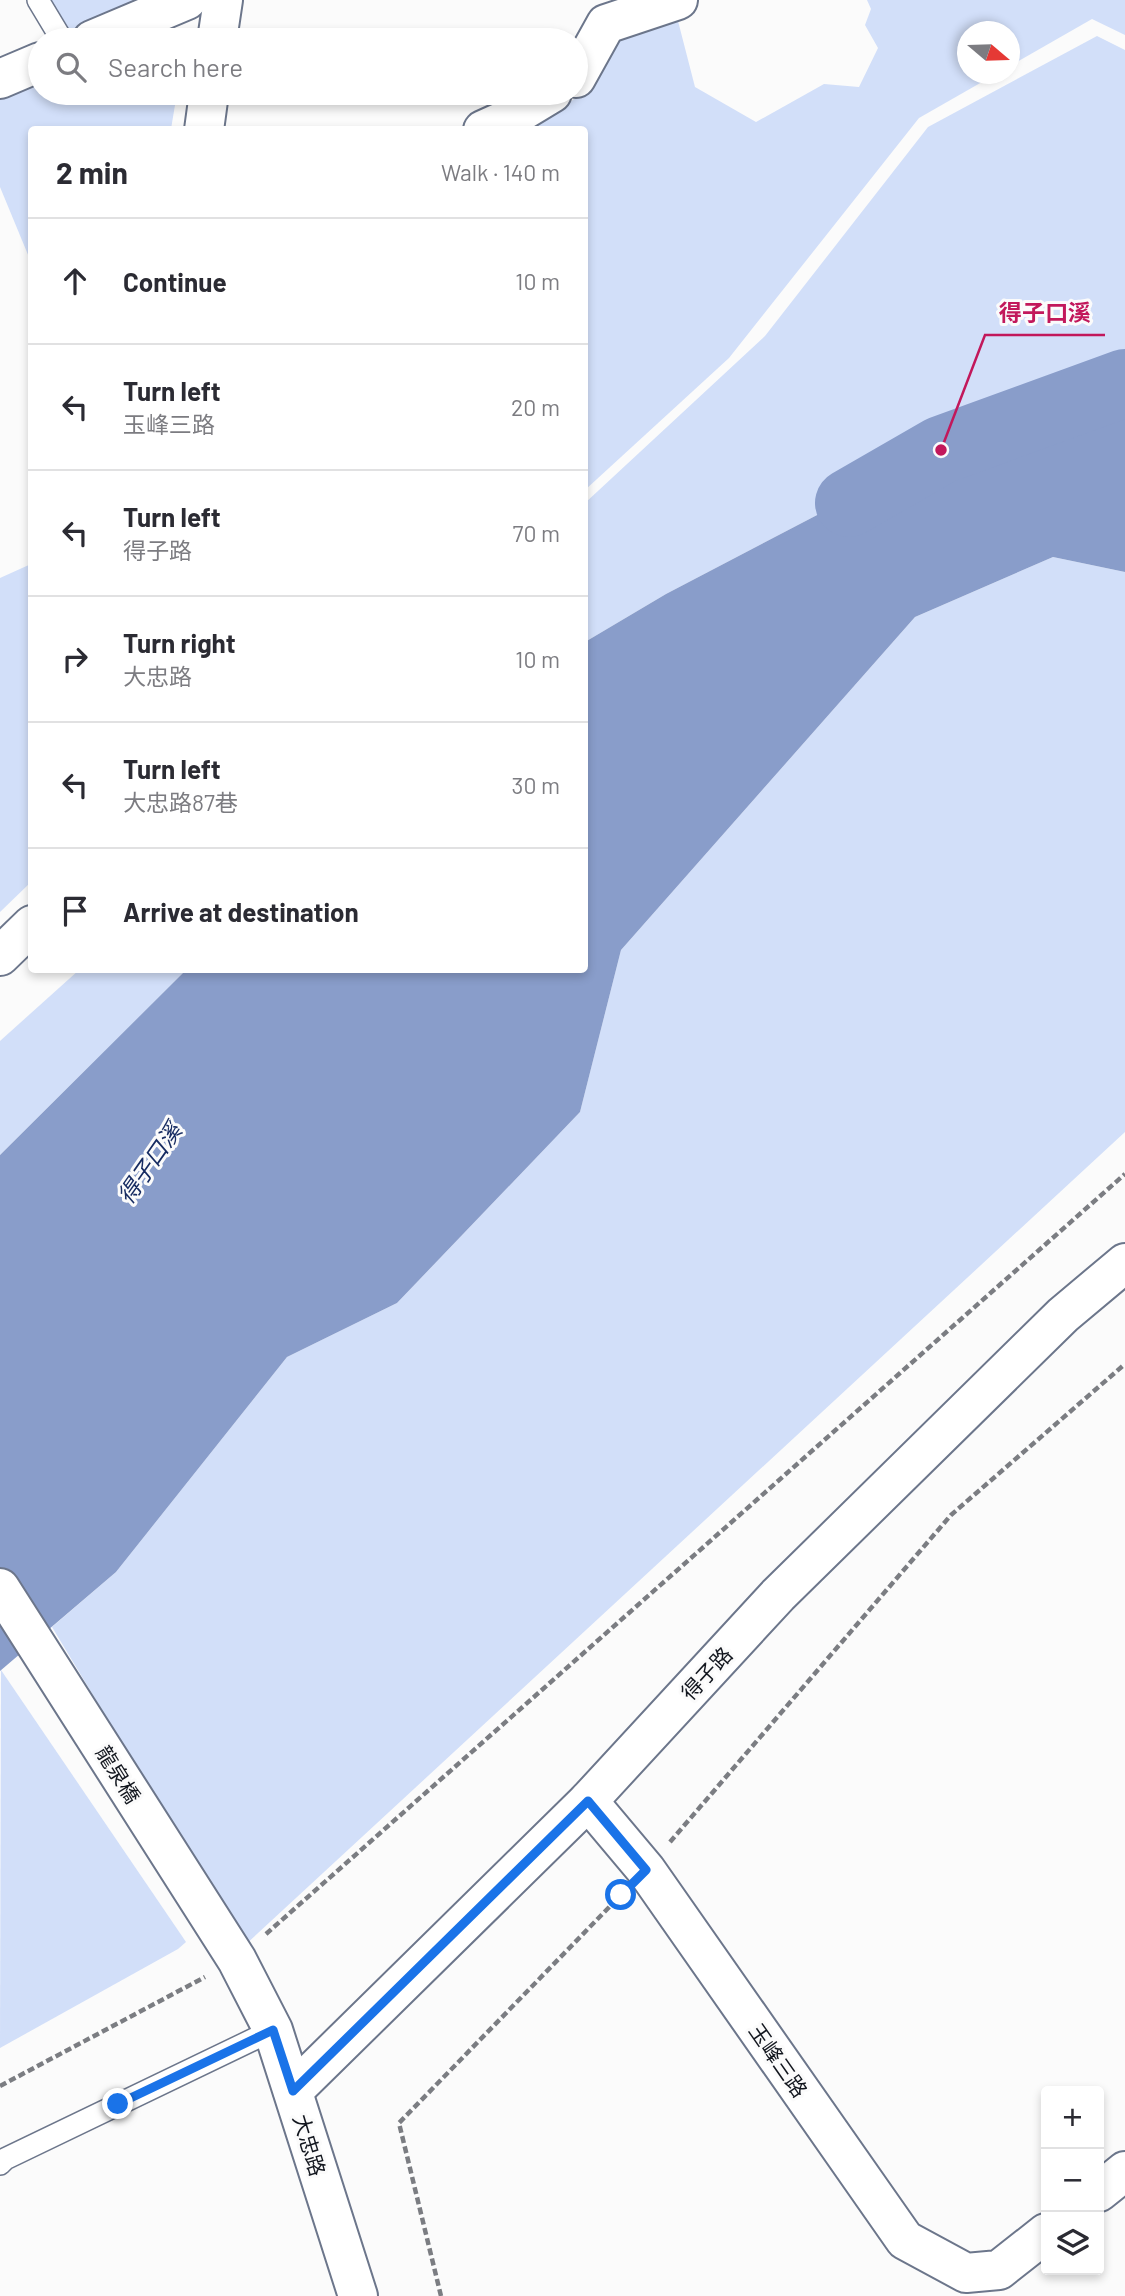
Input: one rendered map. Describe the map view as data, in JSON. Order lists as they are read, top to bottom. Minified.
{"streets":{"street":["得子路","龍泉橋","玉峰三路","大忠路"]},"crossings":[["得子路","玉峰三路"],["得子路","大忠路"],["龍泉橋","大忠路"]],"water":["得子口溪"],"places":["得子口溪"],"north":"right","page":{"search":"Search here","heading":["2 min","Walk · 140 m"],"list":[["Continue","10 m"],["Turn left","玉峰三路","20 m"],["Turn left","得子路","70 m"],["Turn right","大忠路","10 m"],["Turn left","大忠路87巷","30 m"],"Arrive at destination"],"map_buttons":["+","−"]}}
